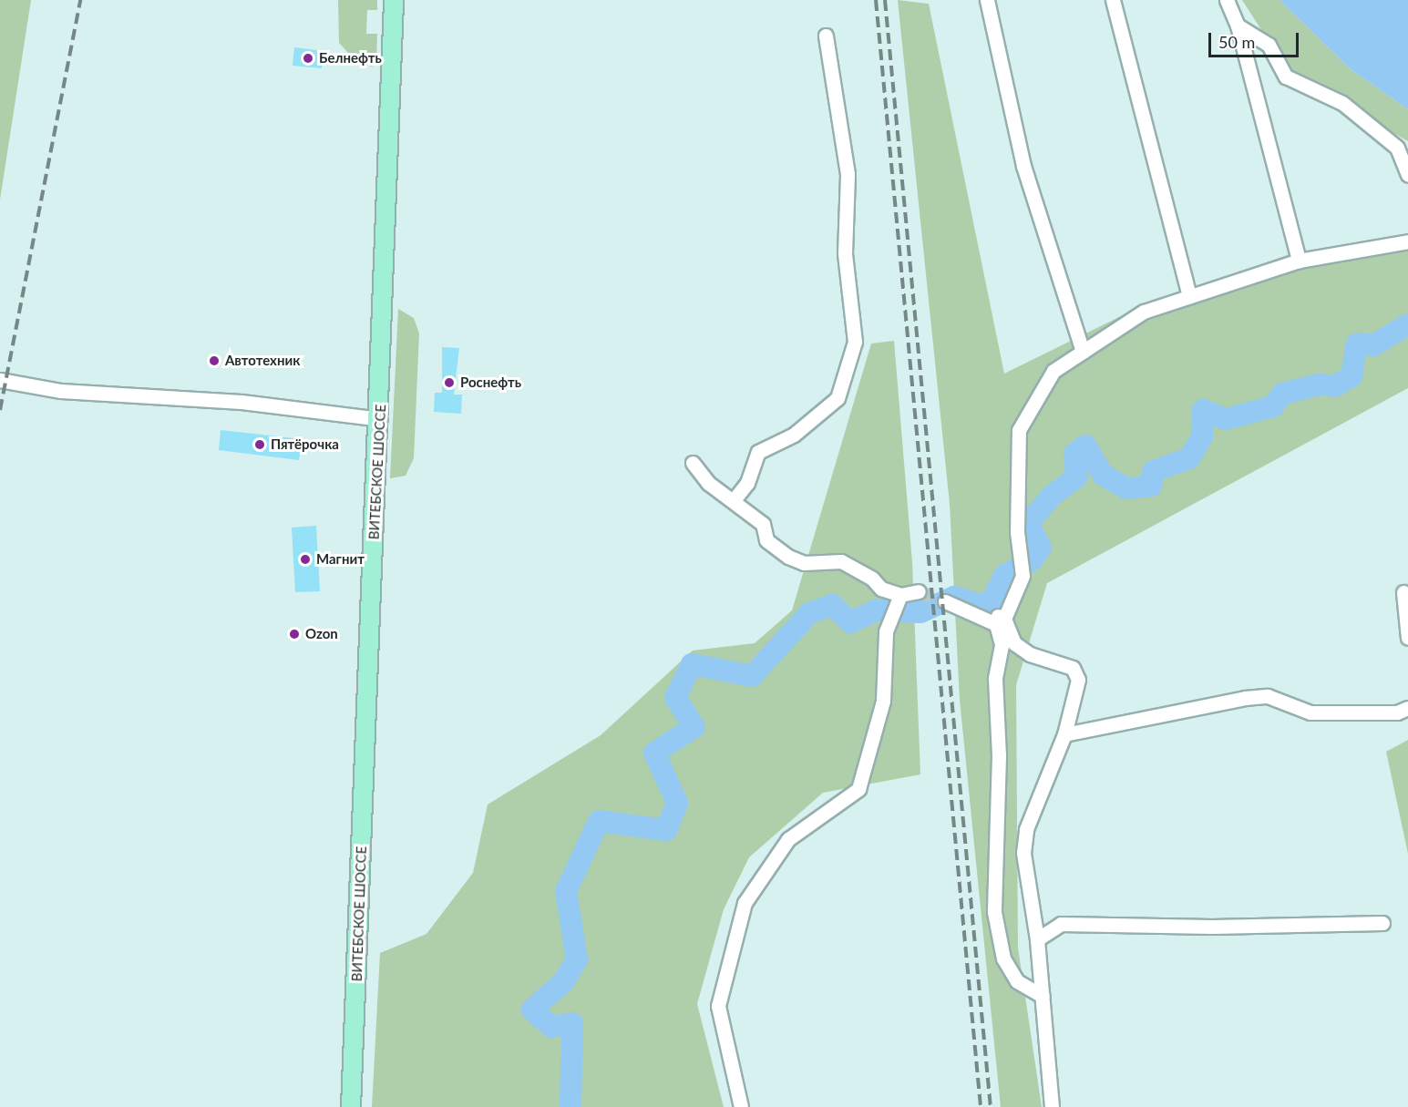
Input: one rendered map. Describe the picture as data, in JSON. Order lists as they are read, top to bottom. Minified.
{"streets":{"main road":["ВИТЕБСКОЕ ШОССЕ"]},"places":["Белнефть","Автотехник","Роснефть","Пятёрочка","Магнит","Ozon"],"scale_bar":"50 m"}
